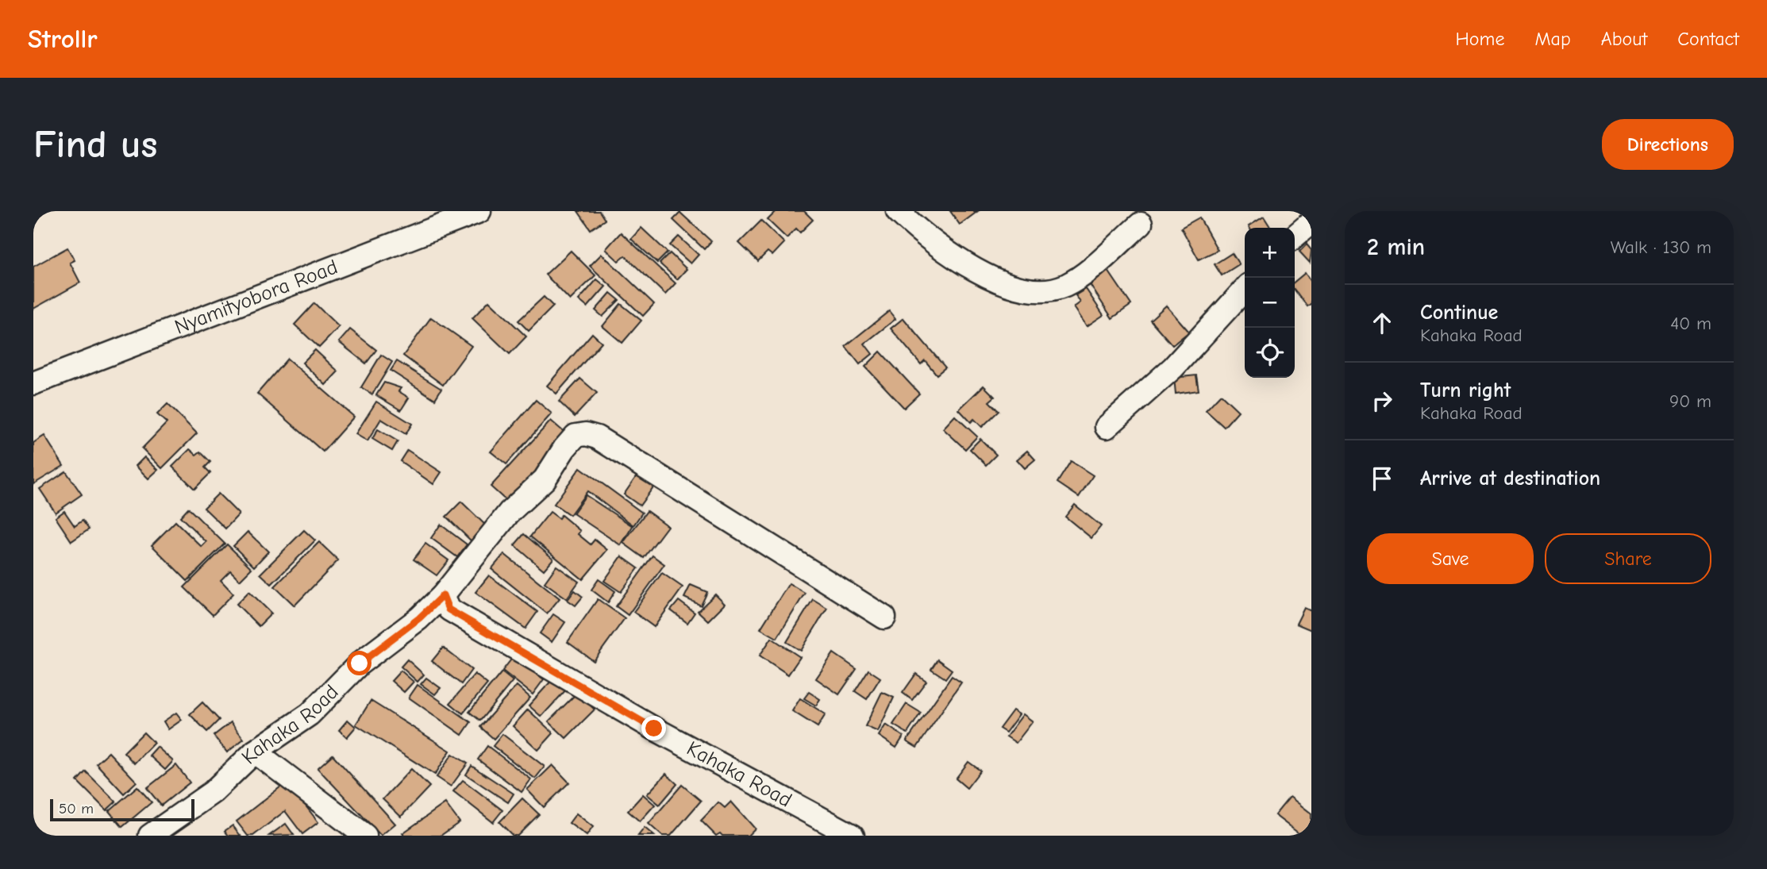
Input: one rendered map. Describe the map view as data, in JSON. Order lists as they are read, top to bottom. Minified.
{"streets":{"street":["Nyamityobora Road","Kahaka Road"]},"scale_bar":"50 m","page":{"header":"Strollr","nav":["Home","Map","About","Contact"],"buttons":["Directions",["Save","Share"]],"title":"Find us","heading":["2 min","Walk · 130 m"],"map_buttons":["+","−"],"list":[["Continue","Kahaka Road","40 m"],["Turn right","Kahaka Road","90 m"],"Arrive at destination"],"scale":"50 m"}}
